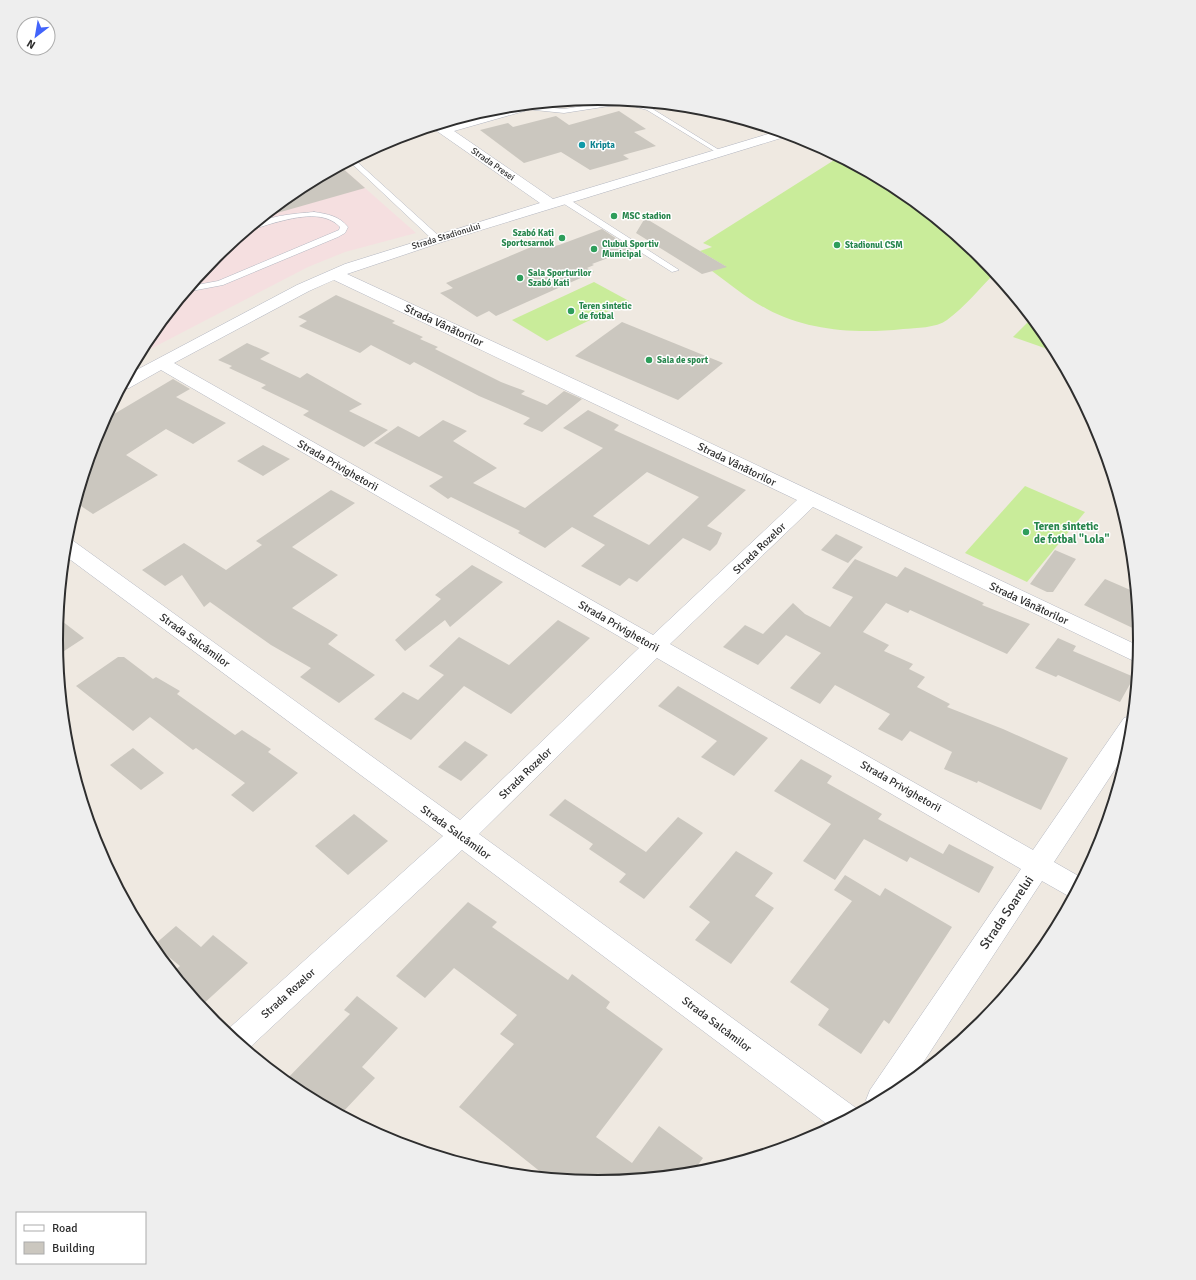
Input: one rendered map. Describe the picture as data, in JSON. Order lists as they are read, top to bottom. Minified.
{"streets":{"street":["Strada Presei","Strada Stadionului","Strada Vânătorilor","Strada Privighetorii","Strada Rozelor","Strada Salcâmilor","Strada Soarelui"]},"crossings":[["Strada Presei","Strada Stadionului"],["Strada Stadionului","Strada Vânătorilor"],["Strada Stadionului","Strada Privighetorii"],["Strada Vânătorilor","Strada Rozelor"],["Strada Privighetorii","Strada Rozelor"],["Strada Privighetorii","Strada Soarelui"],["Strada Rozelor","Strada Salcâmilor"]],"places":["Kripta","MSC stadion","Szabó Kati Sportcsarnok","Stadionul CSM","Clubul Sportiv Municipal","Sala Sporturilor Szabó Kati","Teren sintetic de fotbal","Sala de sport","Teren sintetic de fotbal \"Lola\""],"legend":["Road","Building"],"north":"bottom left"}
